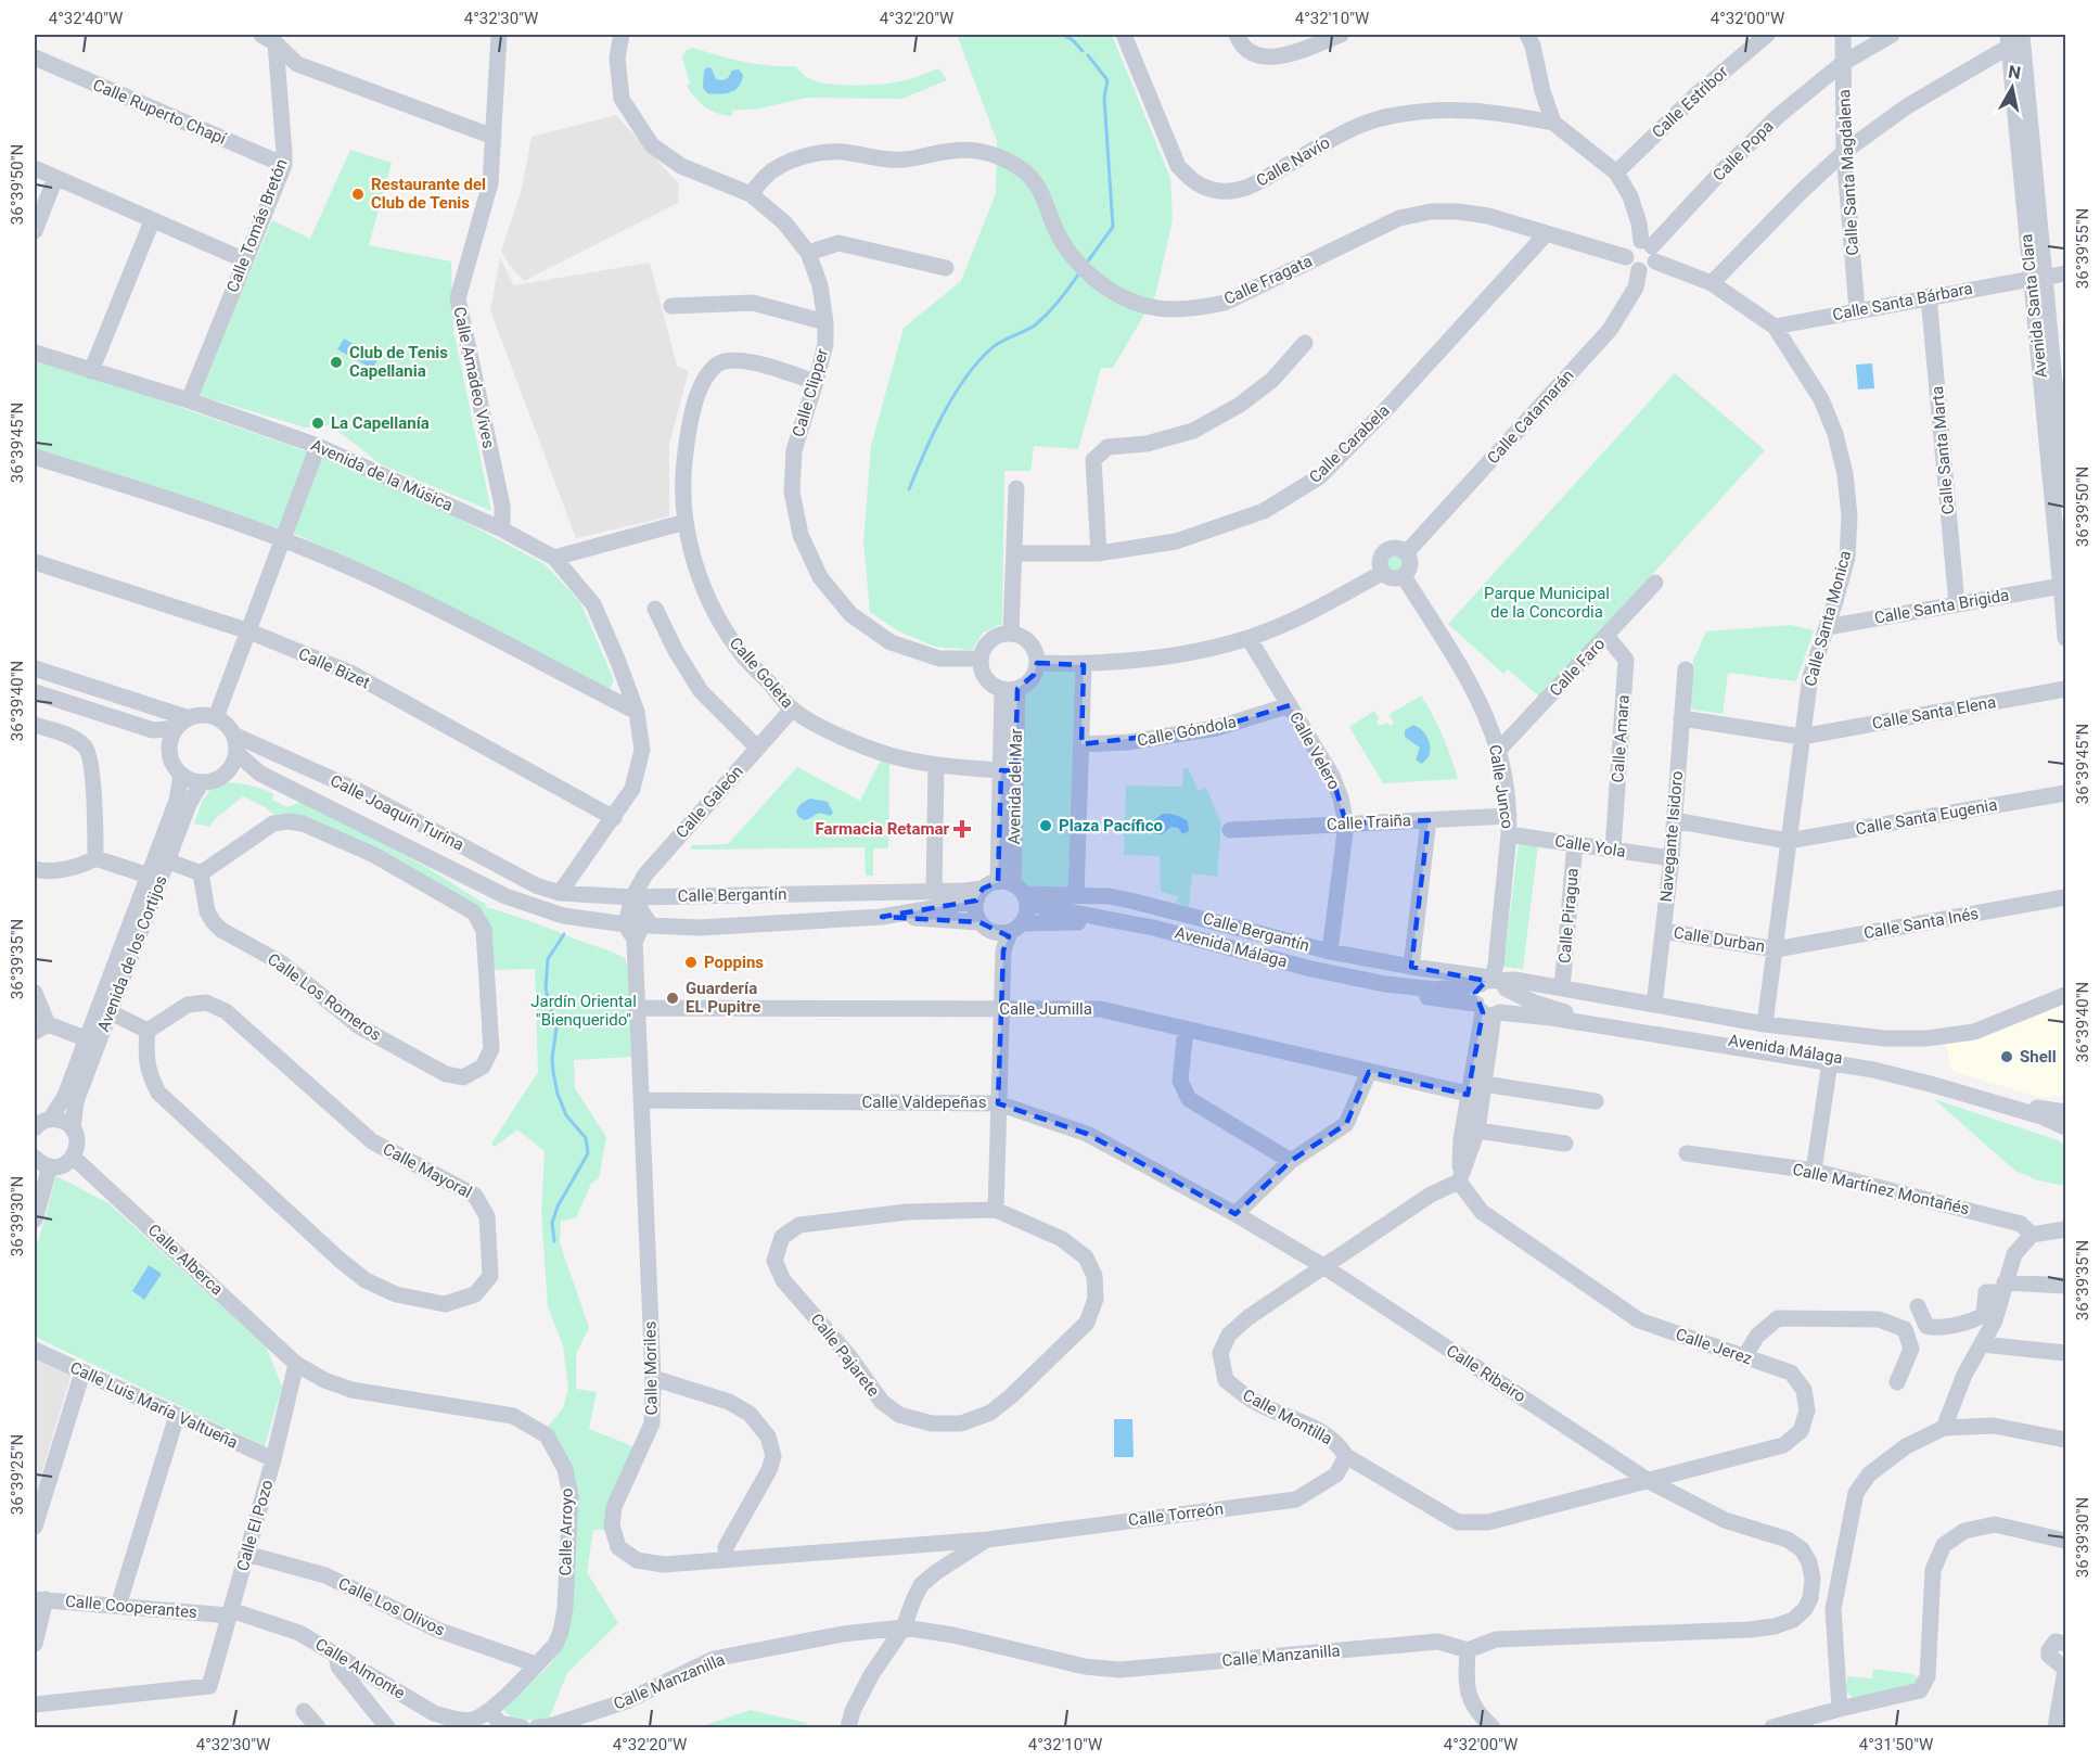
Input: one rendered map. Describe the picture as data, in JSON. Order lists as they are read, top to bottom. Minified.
{"streets":{"street":["Calle Estribor","Calle Ruperto Chapí","Calle Popa","Calle Navío","Calle Santa Magdalena","Calle Tomás Bretón","Calle Fragata","Calle Santa Bárbara","Avenida Santa Clara","Calle Amadeo Vives","Calle Clipper","Calle Catamarán","Calle Carabela","Calle Santa Marta","Avenida de la Música","Calle Santa Brigida","Calle Santa Monica","Calle Faro","Calle Bizet","Calle Goleta","Calle Santa Elena","Calle Góndola","Calle Amara","Calle Velero","Avenida del Mar","Calle Junco","Calle Galeón","Calle Joaquín Turina","Calle Santa Eugenia","Calle Traiña","Navegante Isidoro","Calle Yola","Calle Bergantín","Calle Piragua","Calle Santa Inés","Calle Durban","Avenida Málaga","Avenida de los Cortijos","Calle Los Romeros","Calle Jumilla","Calle Valdepeñas","Calle Mayoral","Calle Martínez Montañés","Calle Alberca","Calle Jerez","Calle Pajarete","Calle Moriles","Calle Ribeiro","Calle Luis María Valtueña","Calle Montilla","Calle Torreón","Calle El Pozo","Calle Arroyo","Calle Cooperantes","Calle Los Olivos","Calle Manzanilla","Calle Almonte"]},"crossings":[["Calle Ruperto Chapí","Calle Tomás Bretón"],["Calle Popa","Calle Santa Magdalena"],["Calle Popa","Calle Fragata"],["Calle Popa","Calle Santa Monica"],["Calle Santa Magdalena","Calle Santa Bárbara"],["Calle Tomás Bretón","Avenida de la Música"],["Calle Fragata","Calle Clipper"],["Calle Fragata","Calle Carabela"],["Calle Santa Bárbara","Avenida Santa Clara"],["Calle Santa Bárbara","Calle Santa Marta"],["Calle Santa Bárbara","Calle Santa Monica"],["Avenida Santa Clara","Calle Santa Brigida"],["Calle Amadeo Vives","Avenida de la Música"],["Calle Clipper","Calle Goleta"],["Calle Clipper","Avenida del Mar"],["Calle Catamarán","Calle Junco"],["Calle Santa Marta","Calle Santa Brigida"],["Avenida de la Música","Calle Bizet"],["Avenida de la Música","Calle Joaquín Turina"],["Avenida de la Música","Calle Bergantín"],["Calle Santa Brigida","Calle Santa Monica"],["Calle Santa Monica","Calle Santa Elena"],["Calle Santa Monica","Calle Santa Eugenia"],["Calle Santa Monica","Calle Bergantín"],["Calle Santa Monica","Calle Santa Inés"],["Calle Santa Monica","Calle Durban"],["Calle Faro","Calle Amara"],["Calle Faro","Calle Junco"],["Calle Goleta","Avenida del Mar"],["Calle Goleta","Calle Galeón"],["Calle Santa Elena","Navegante Isidoro"],["Calle Góndola","Calle Velero"],["Calle Amara","Calle Yola"],["Calle Velero","Calle Traiña"],["Calle Velero","Calle Bergantín"],["Avenida del Mar","Calle Bergantín"],["Avenida del Mar","Avenida Málaga"],["Calle Junco","Calle Traiña"],["Calle Junco","Calle Yola"],["Calle Junco","Calle Bergantín"],["Calle Junco","Avenida Málaga"],["Calle Galeón","Calle Bergantín"],["Calle Galeón","Calle Moriles"],["Calle Joaquín Turina","Calle Bergantín"],["Calle Joaquín Turina","Avenida de los Cortijos"],["Calle Santa Eugenia","Navegante Isidoro"],["Navegante Isidoro","Calle Yola"],["Navegante Isidoro","Calle Bergantín"],["Navegante Isidoro","Calle Durban"],["Calle Yola","Calle Piragua"],["Calle Bergantín","Calle Piragua"],["Calle Bergantín","Avenida Málaga"],["Calle Santa Inés","Calle Durban"],["Avenida de los Cortijos","Calle Alberca"],["Calle Jumilla","Calle Moriles"],["Calle Valdepeñas","Calle Moriles"],["Calle Valdepeñas","Calle Ribeiro"],["Calle Valdepeñas","Calle Montilla"],["Calle Alberca","Calle El Pozo"],["Calle Alberca","Calle Arroyo"],["Calle Jerez","Calle Ribeiro"],["Calle Jerez","Calle Montilla"],["Calle Moriles","Calle Torreón"],["Calle Ribeiro","Calle Montilla"],["Calle Luis María Valtueña","Calle El Pozo"],["Calle Montilla","Calle Torreón"],["Calle El Pozo","Calle Arroyo"],["Calle El Pozo","Calle Cooperantes"],["Calle El Pozo","Calle Los Olivos"],["Calle El Pozo","Calle Almonte"],["Calle Arroyo","Calle Los Olivos"],["Calle Arroyo","Calle Almonte"],["Calle Cooperantes","Calle Almonte"]],"parks":["Parque Municipal de la Concordia","Jardín Oriental \"Bienquerido\""],"places":{"other":["Restaurante del Club de Tenis","Club de Tenis Capellania","La Capellanía","Plaza Pacífico","Poppins","Guardería EL Pupitre","Shell"],"health":["Farmacia Retamar"]},"north":"top","coordinates":["4°32'40\"W","4°32'30\"W","4°32'20\"W","4°32'10\"W","4°32'00\"W","36°39'50\"N","36°39'55\"N","36°39'45\"N","36°39'40\"N","36°39'35\"N","36°39'30\"N","36°39'25\"N","4°31'50\"W"]}
